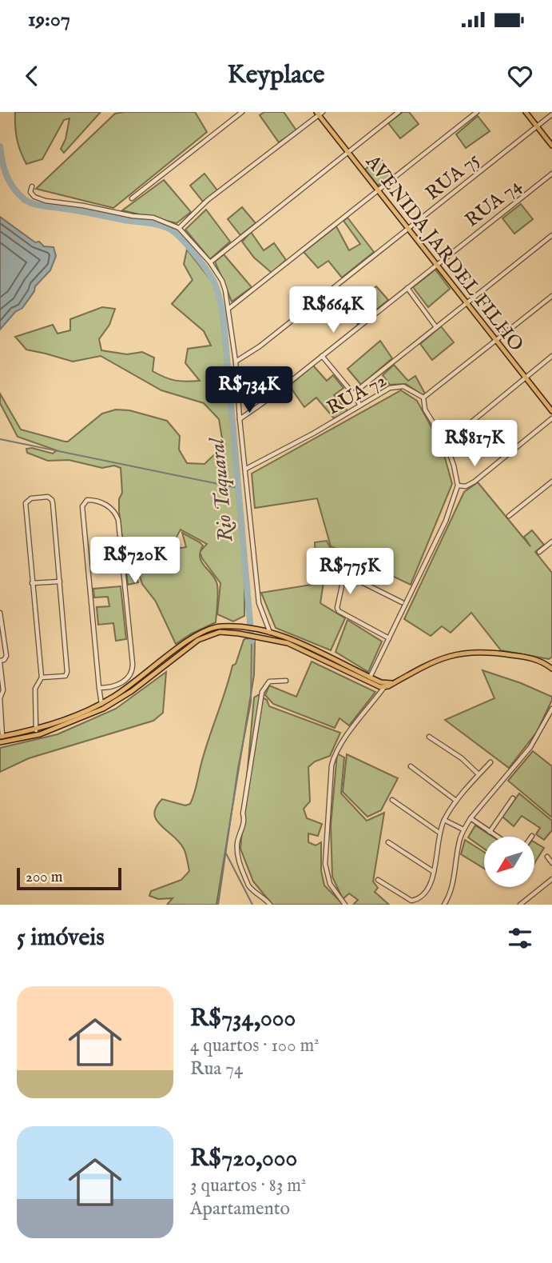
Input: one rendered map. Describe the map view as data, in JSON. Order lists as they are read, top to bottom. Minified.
{"streets":{"main road":["AVENIDA JARDEL FILHO"],"street":["RUA 75","RUA 74","RUA 72"]},"crossings":[["RUA 75","AVENIDA JARDEL FILHO"],["RUA 74","AVENIDA JARDEL FILHO"]],"water":["Rio Taquaral"],"scale_bar":"200 m","north":"bottom left","page":{"status":"19:07","header":"Keyplace","price":["R$664K","R$734K","R$817K","R$720K","R$775K"],"scale":"200 m","heading":"5 imóveis","list":[{"name":"R$734,000","note":"4 quartos · 100 m² · Rua 74"},{"name":"R$720,000","note":"3 quartos · 83 m² · Apartamento"}]}}
